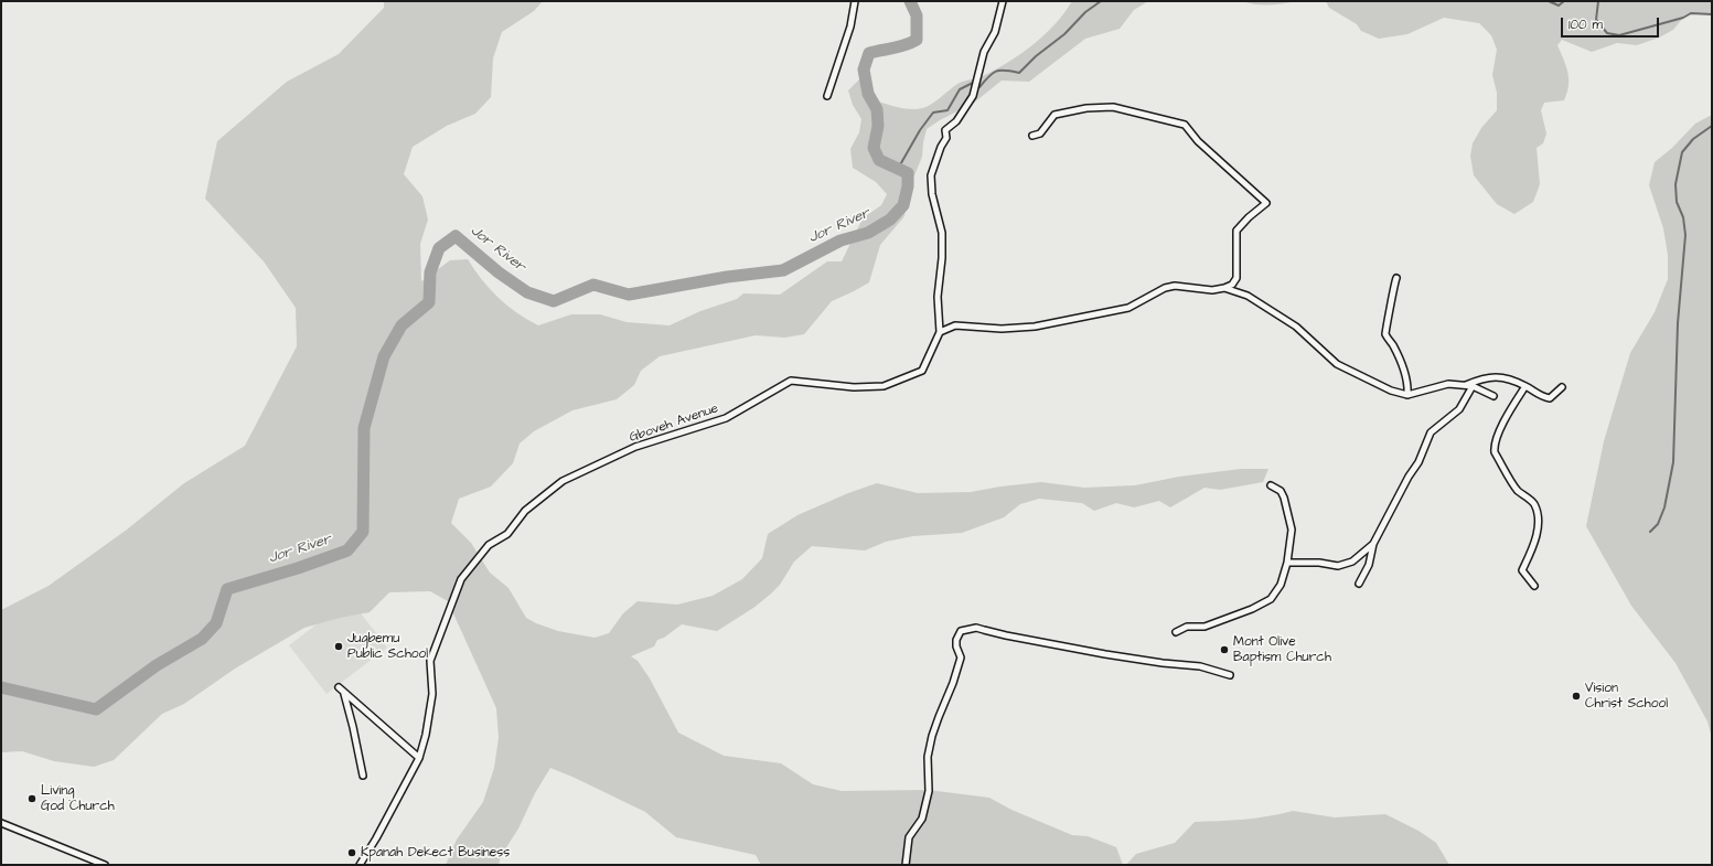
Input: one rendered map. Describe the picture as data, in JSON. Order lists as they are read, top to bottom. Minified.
{"streets":{"street":["Gboveh Avenue"]},"water":["Jor River"],"places":["Jugbemu Public School","Mont Olive Baptism Church","Vision Christ School","Living God Church","Kpanah Dekect Business"],"scale_bar":"100 m"}
